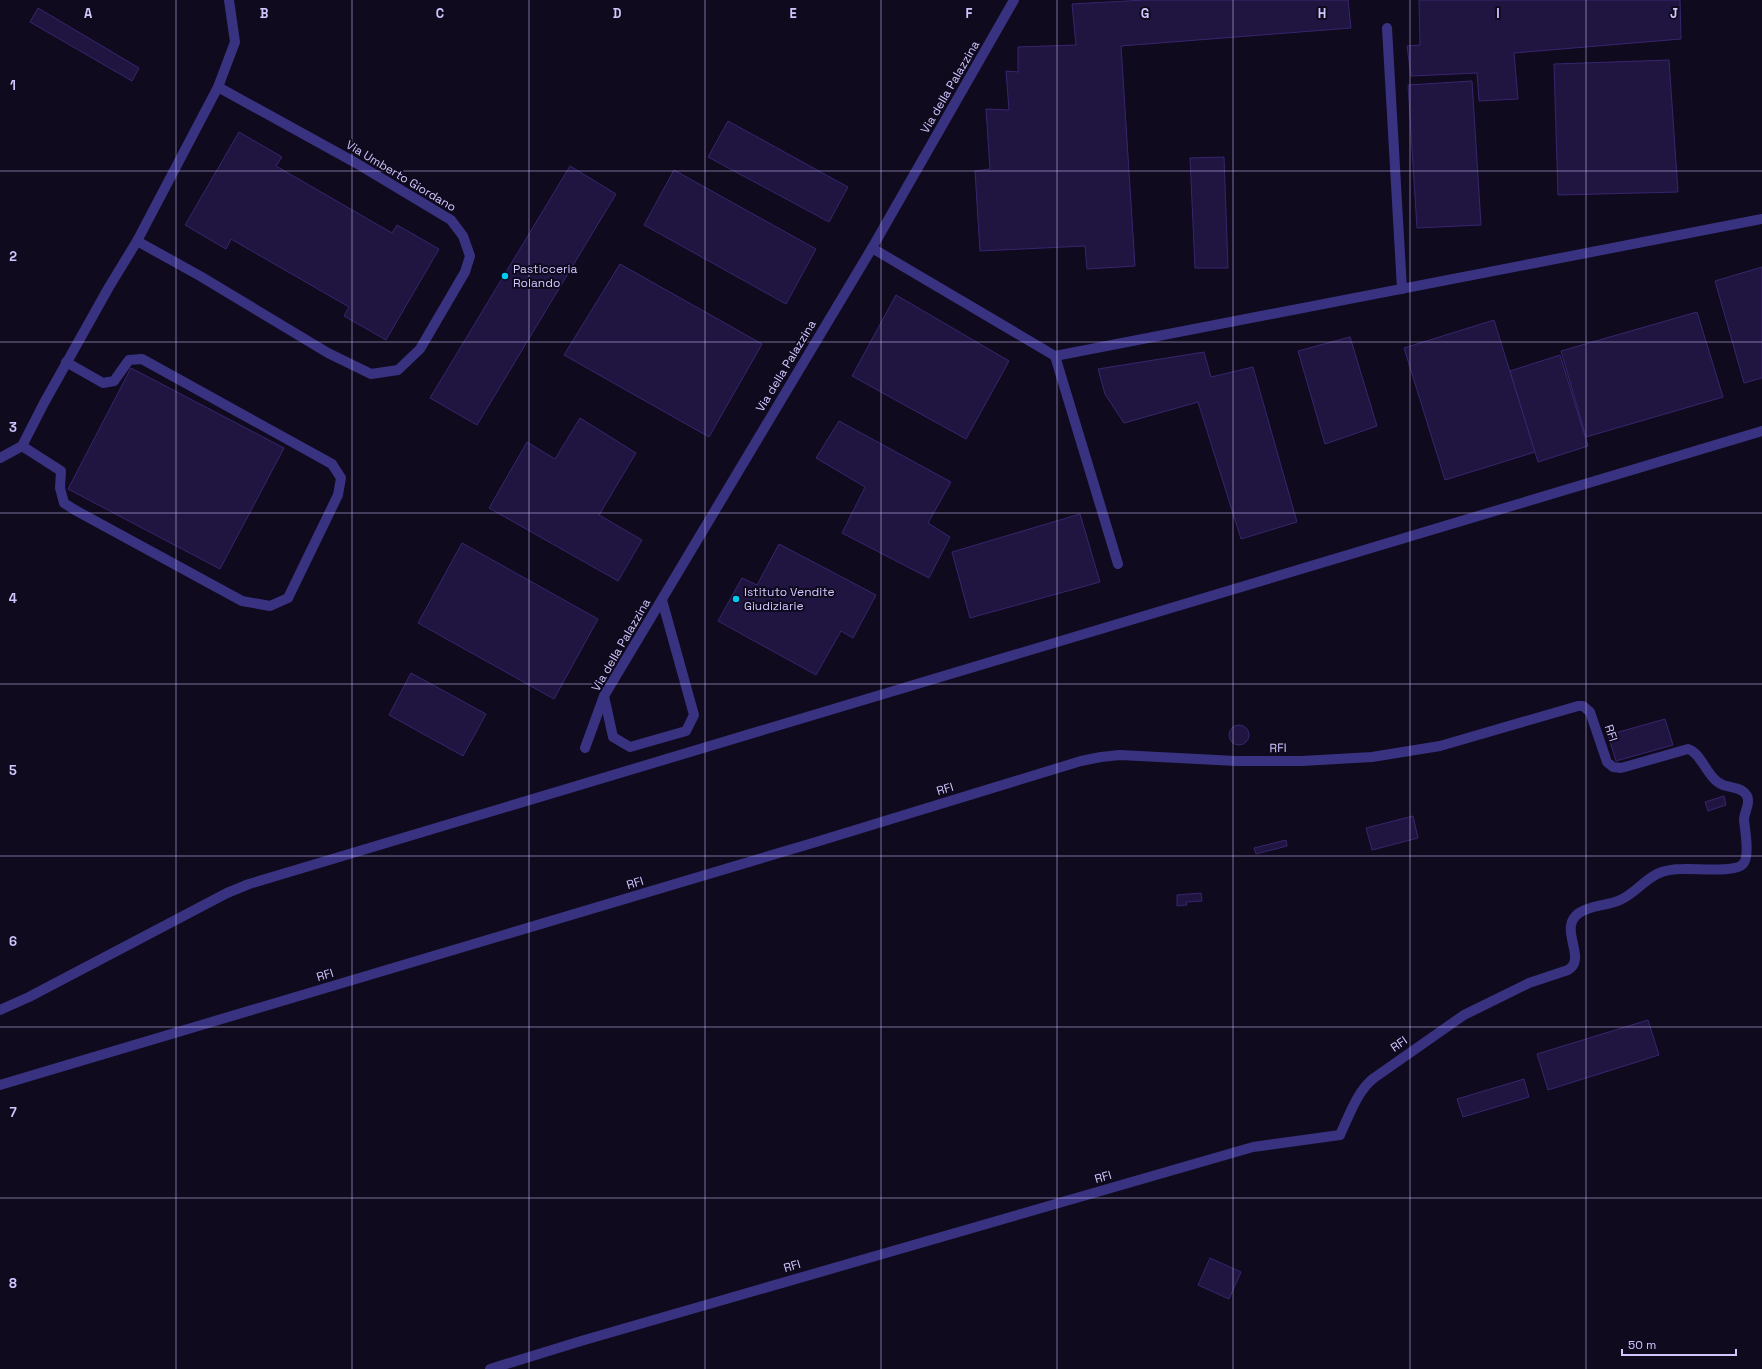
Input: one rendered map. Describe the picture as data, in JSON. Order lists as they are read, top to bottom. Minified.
{"streets":{"street":["Via della Palazzina","Via Umberto Giordano","RFI"]},"places":["Pasticceria Rolando","Istituto Vendite Giudiziarie"],"scale_bar":"50 m","grid":{"columns":["A","B","C","D","E","F","G","H","I","J"],"rows":["1","2","3","4","5","6","7","8"]}}
